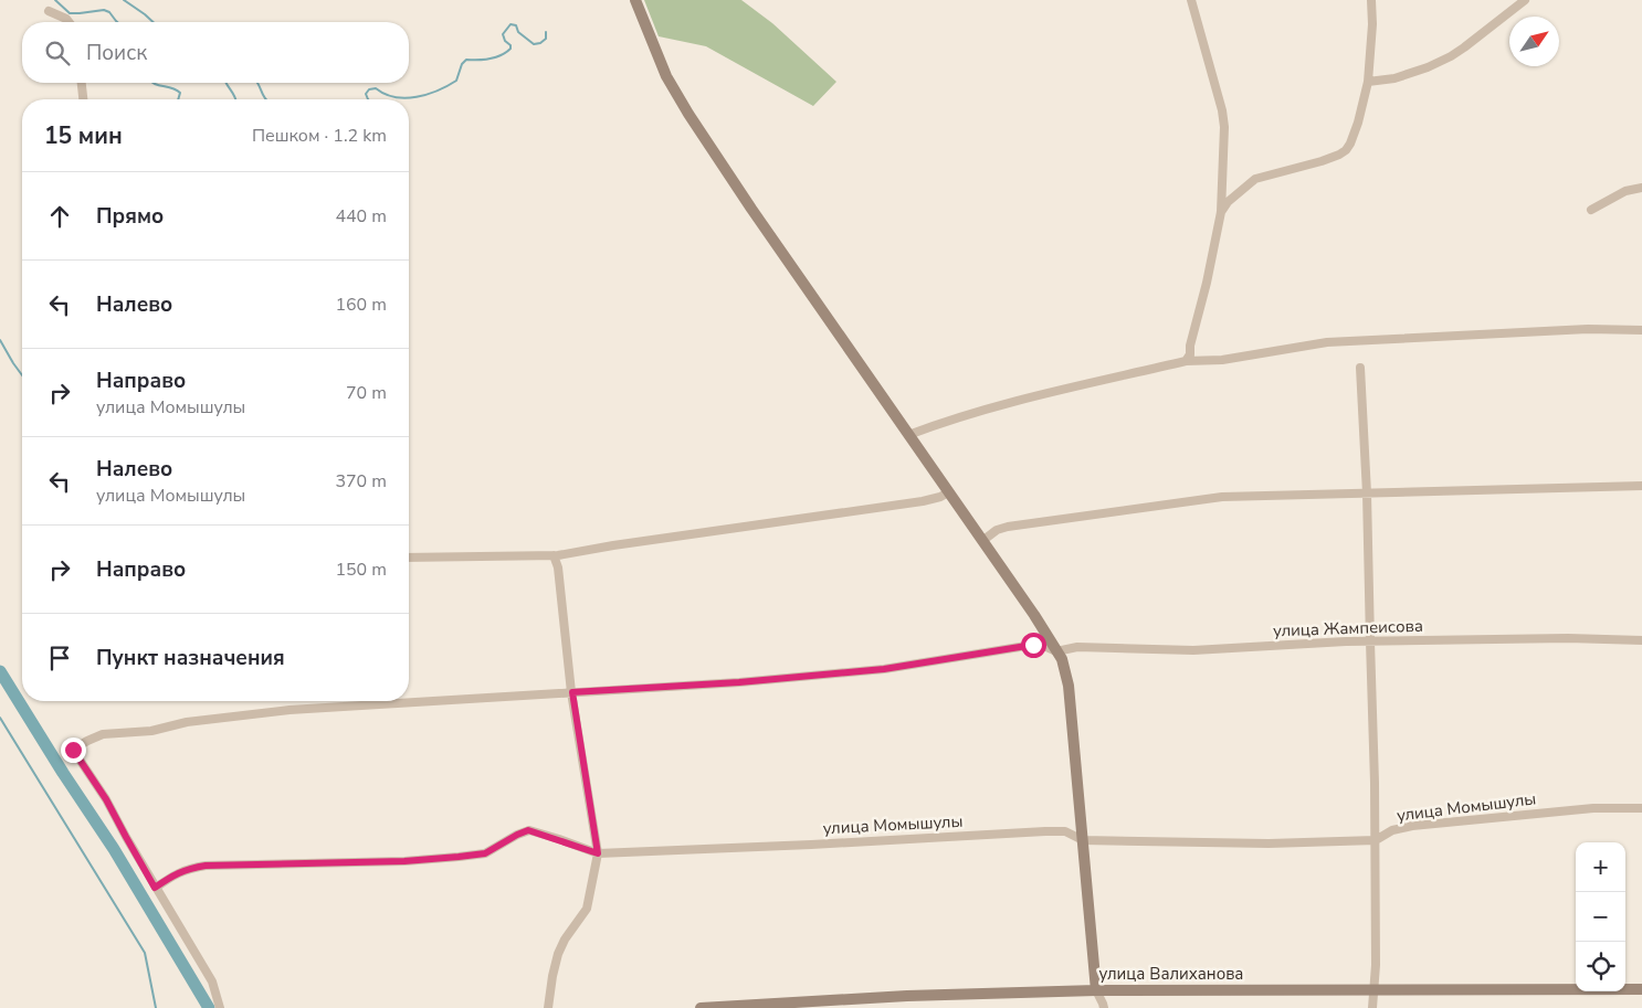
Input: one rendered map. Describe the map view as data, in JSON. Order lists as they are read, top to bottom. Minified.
{"streets":{"street":["улица Жампеисова","улица Момышулы","улица Валиханова"]},"north":"top right","page":{"search":"Поиск","heading":["15 мин","Пешком · 1.2 km"],"list":[["Прямо","440 m"],["Налево","160 m"],["Направо","улица Момышулы","70 m"],["Налево","улица Момышулы","370 m"],["Направо","150 m"],"Пункт назначения"],"map_buttons":["+","−"]}}
